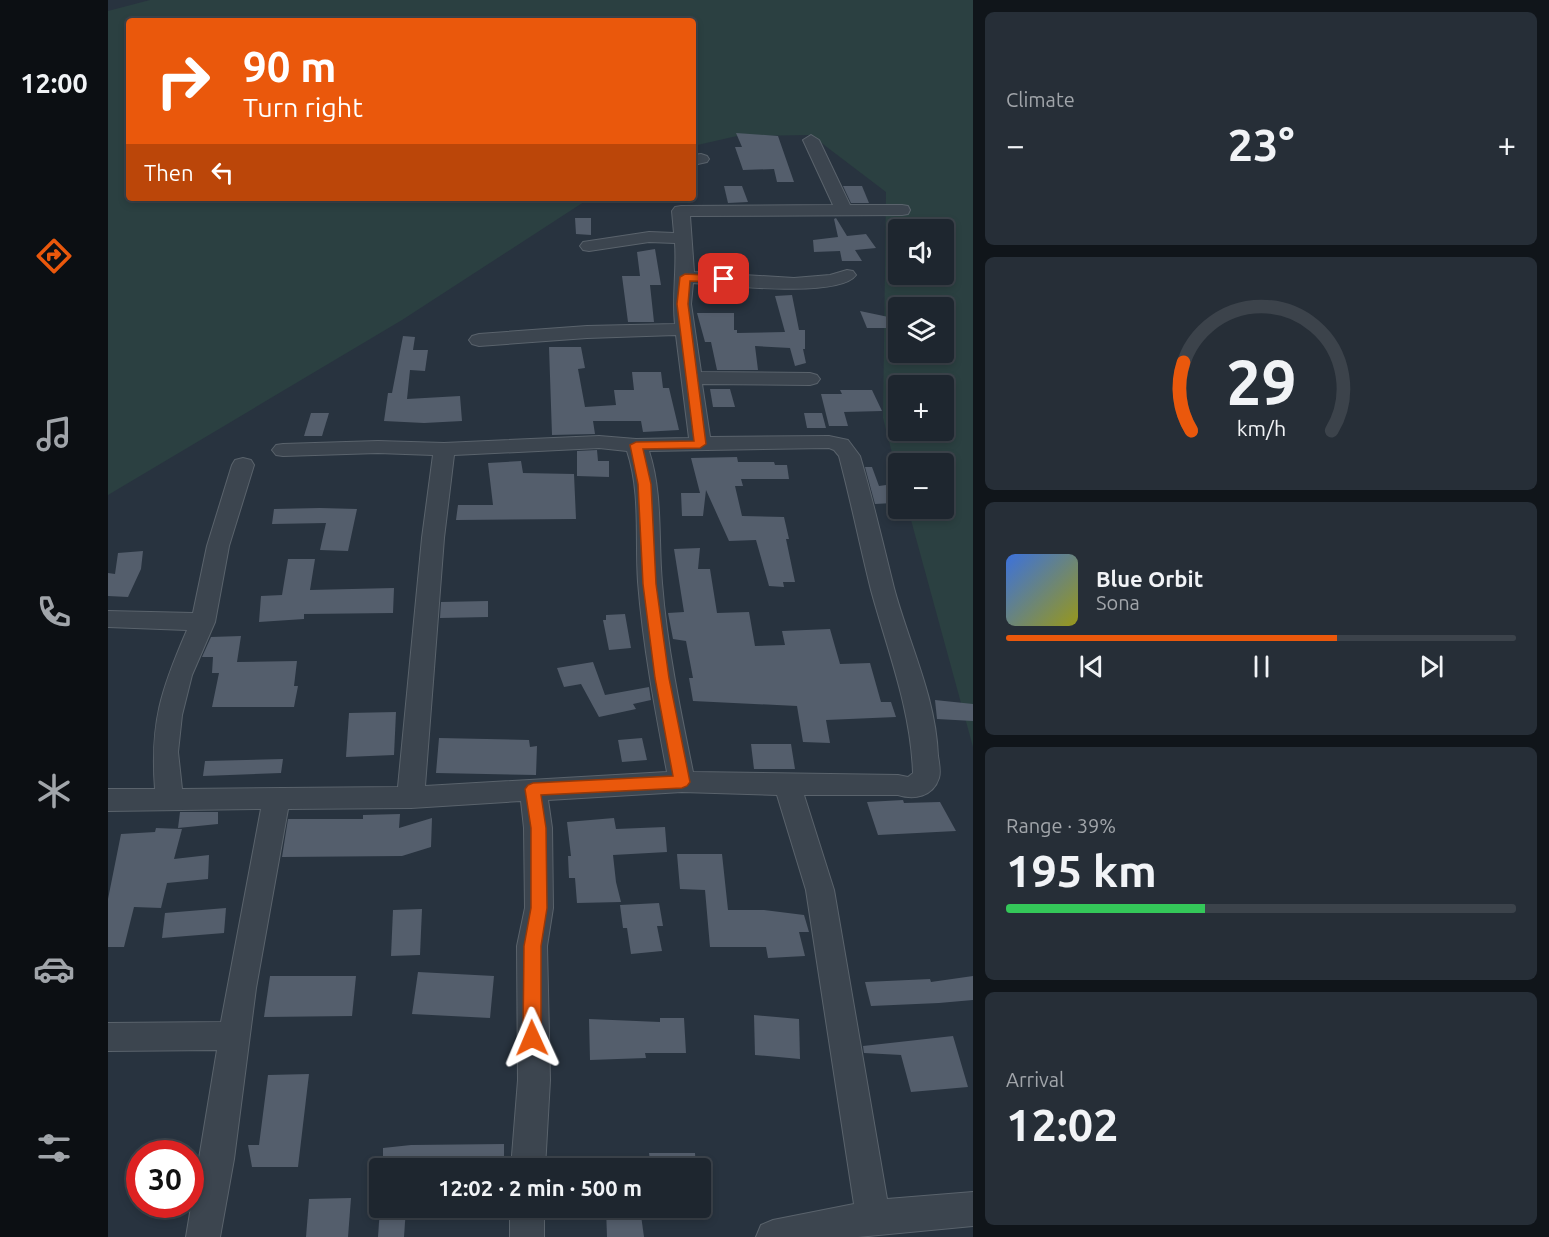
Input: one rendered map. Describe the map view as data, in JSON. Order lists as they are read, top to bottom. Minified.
{"page":{"tabs":"12:00","tile":["Climate",["Range · 39%","195 km"],["Arrival","12:02"]],"turn":["90 m","Turn right"],"heat":["−","23°","+"],"then":"Then","map_buttons":["+","−"],"song":["Blue Orbit","Sona"],"limit":"30","trip":"12:02 · 2 min · 500 m","gauge":["29","km/h"]}}
